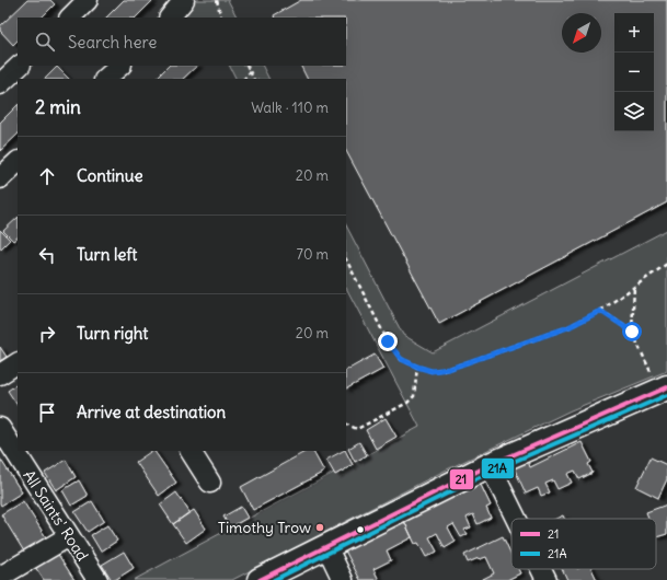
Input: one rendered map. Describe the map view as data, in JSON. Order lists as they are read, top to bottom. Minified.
{"streets":{"street":["All Saints' Road"]},"places":["Timothy Trow"],"lines":["transit line 21","transit line 21A"],"legend":["21","21A"],"north":"bottom left","page":{"map_buttons":["+","−"],"search":"Search here","heading":["2 min","Walk · 110 m"],"list":[["Continue","20 m"],["Turn left","70 m"],["Turn right","20 m"],"Arrive at destination"]}}
